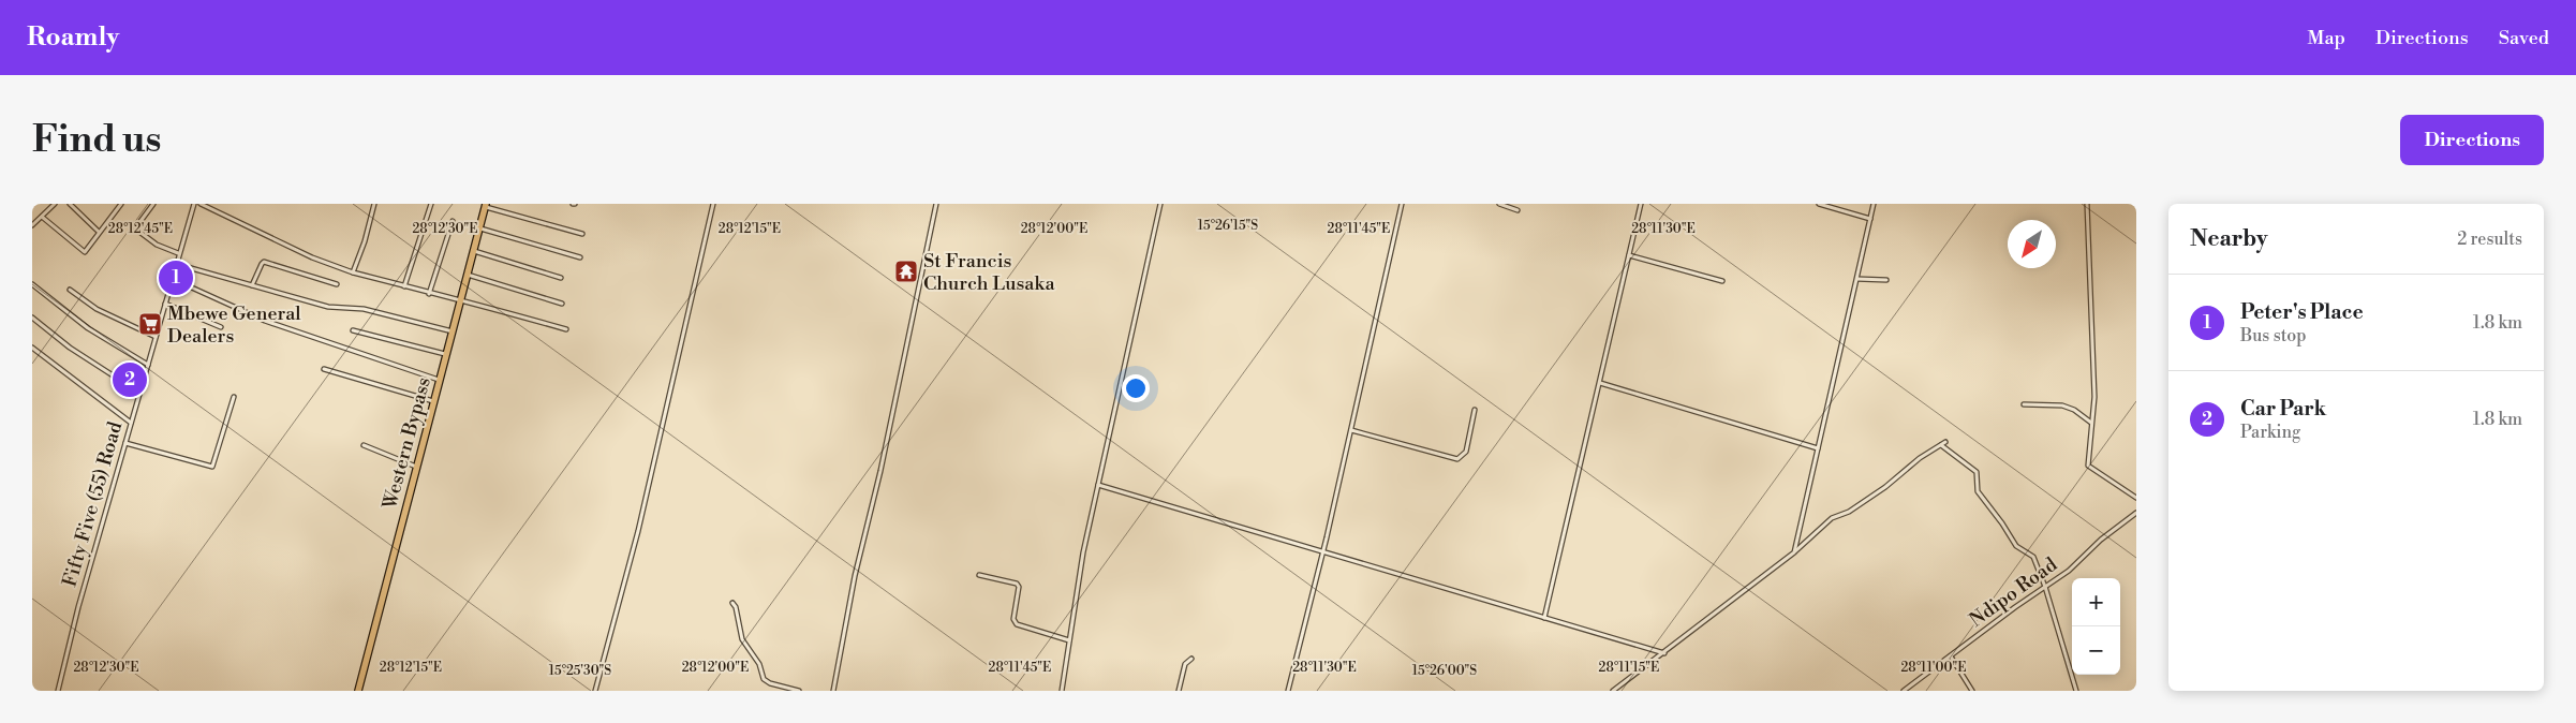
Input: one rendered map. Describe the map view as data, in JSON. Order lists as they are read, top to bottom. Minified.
{"streets":{"main road":["Western Bypass"],"street":["Fifty Five (55) Road","Ndipo Road"]},"places":{"temple":["St Francis Church Lusaka"],"supermarket":["Mbewe General Dealers"]},"north":"bottom left","page":{"header":"Roamly","nav":["Map","Directions","Saved"],"buttons":"Directions","title":"Find us","heading":["Nearby","2 results"],"pins":["1","2"],"list":[{"mark":"1","name":"Peter's Place","note":"Bus stop","value":"1.8 km"},{"mark":"2","name":"Car Park","note":"Parking","value":"1.8 km"}],"map_buttons":["+","−"]},"coordinates":["15°26'15\"S","28°12'45\"E","28°12'30\"E","28°12'15\"E","28°12'00\"E","28°11'45\"E","28°11'30\"E","28°11'15\"E","28°11'00\"E","15°25'30\"S","15°26'00\"S"]}
